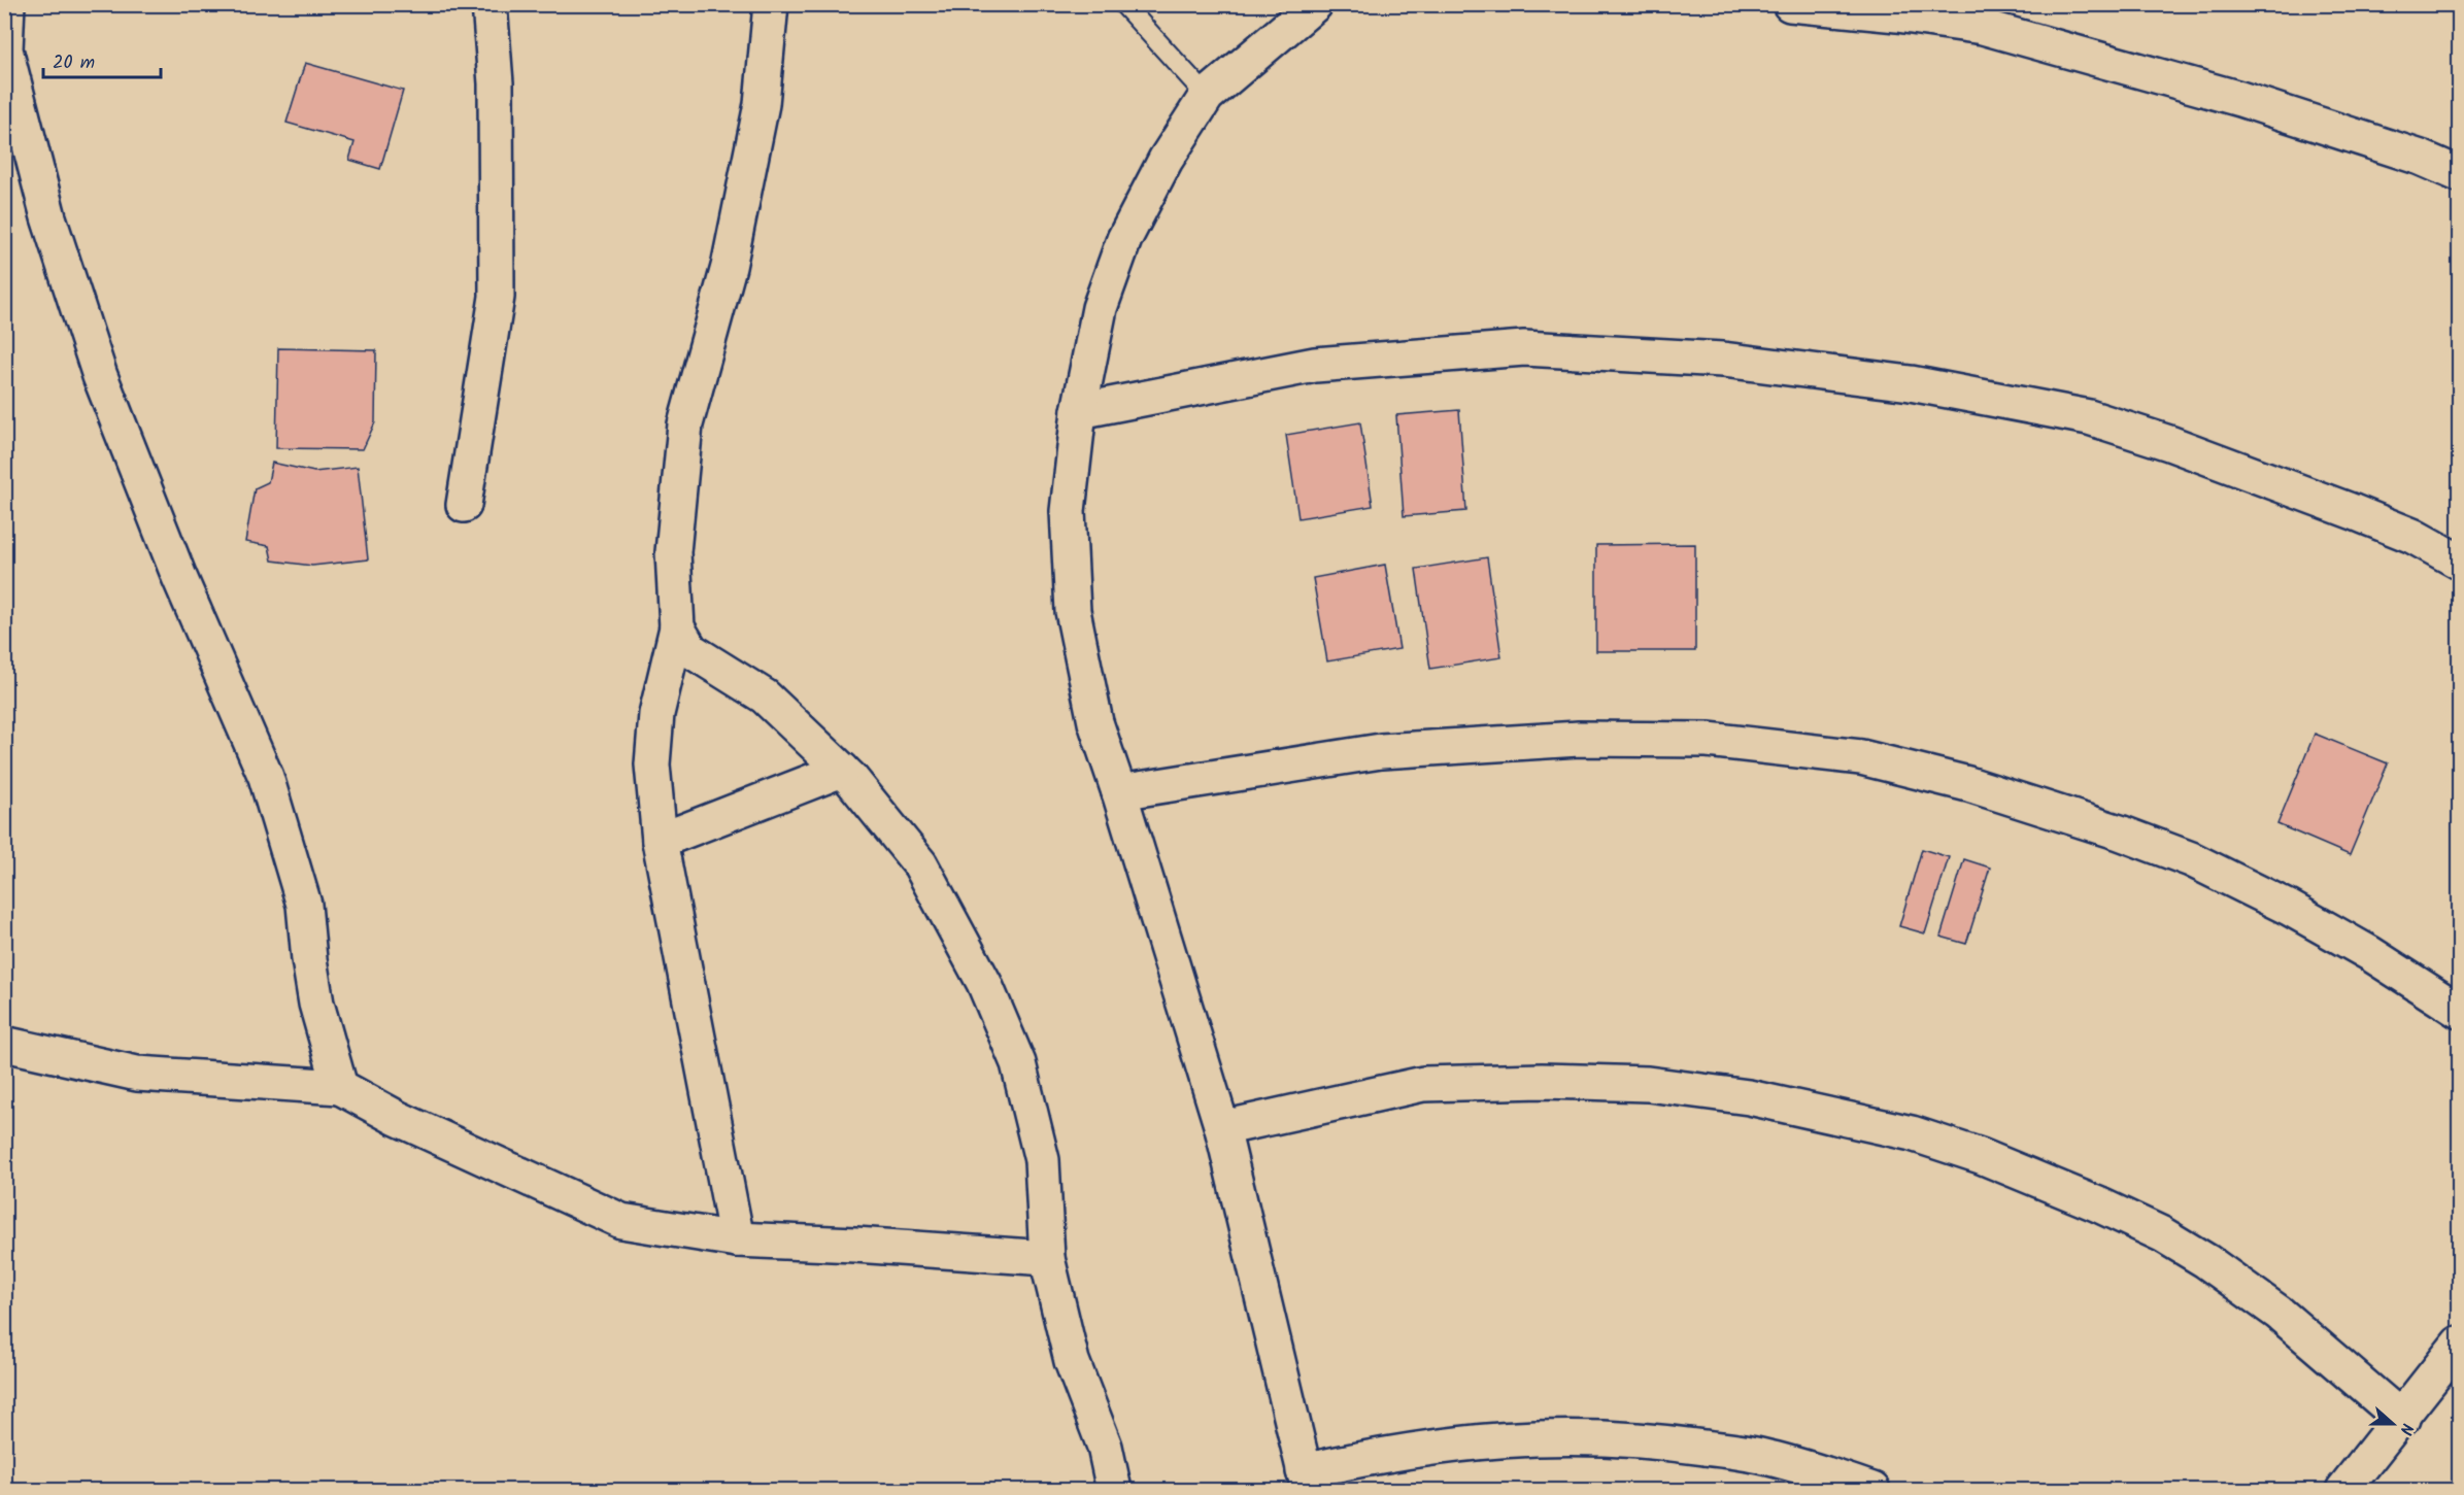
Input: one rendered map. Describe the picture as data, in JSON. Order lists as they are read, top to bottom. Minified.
{"scale_bar":"20 m","north":"right"}
